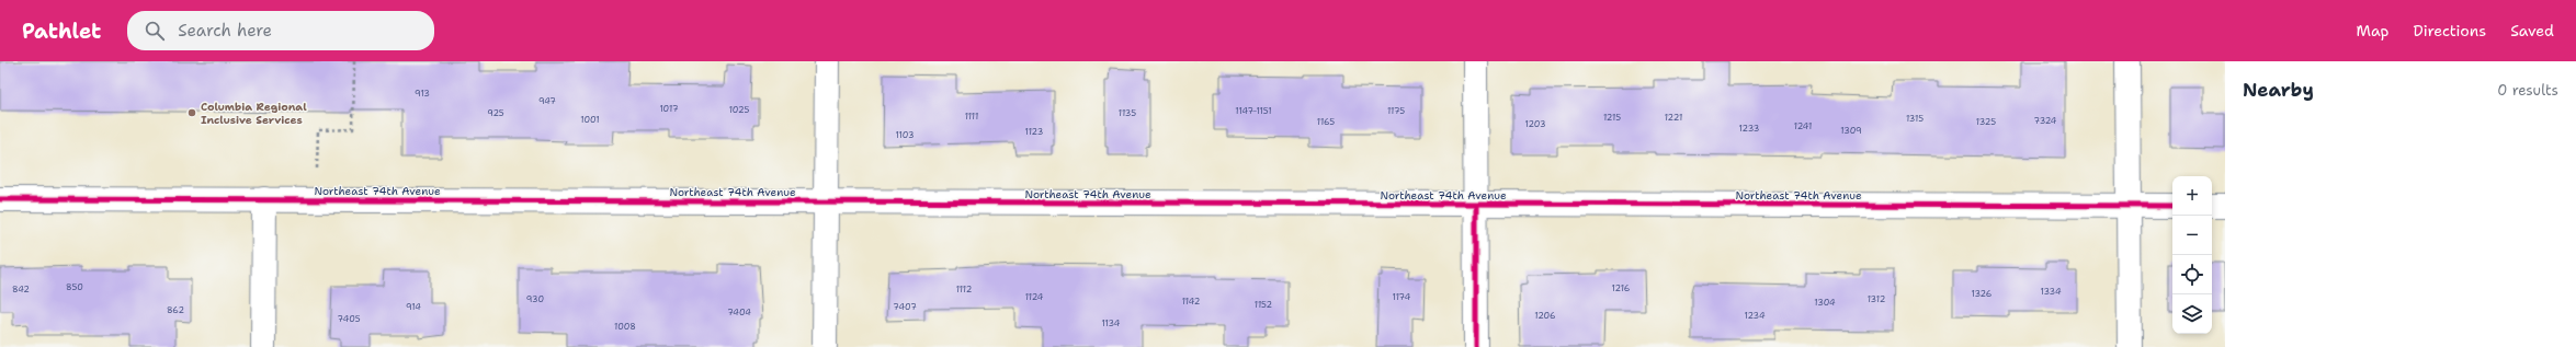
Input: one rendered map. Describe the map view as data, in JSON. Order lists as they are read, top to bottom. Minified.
{"streets":{"street":["Northeast 74th Avenue"]},"places":["Columbia Regional Inclusive Services"],"house_numbers":["913","947","1017","1025","1147-1151","1175","925","1135","1111","1215","1221","1315","1001","7324","1165","1325","1203","1241","1233","1309","1123","1103","850","1216","842","1112","1334","1326","1124","1174","930","1312","1142","1304","1152","914","7407","862","7404","1206","1234","7405","1134","1008"],"page":{"header":"Pathlet","search":"Search here","nav":["Map","Directions","Saved"],"heading":["Nearby","0 results"],"map_buttons":["+","−"]}}
